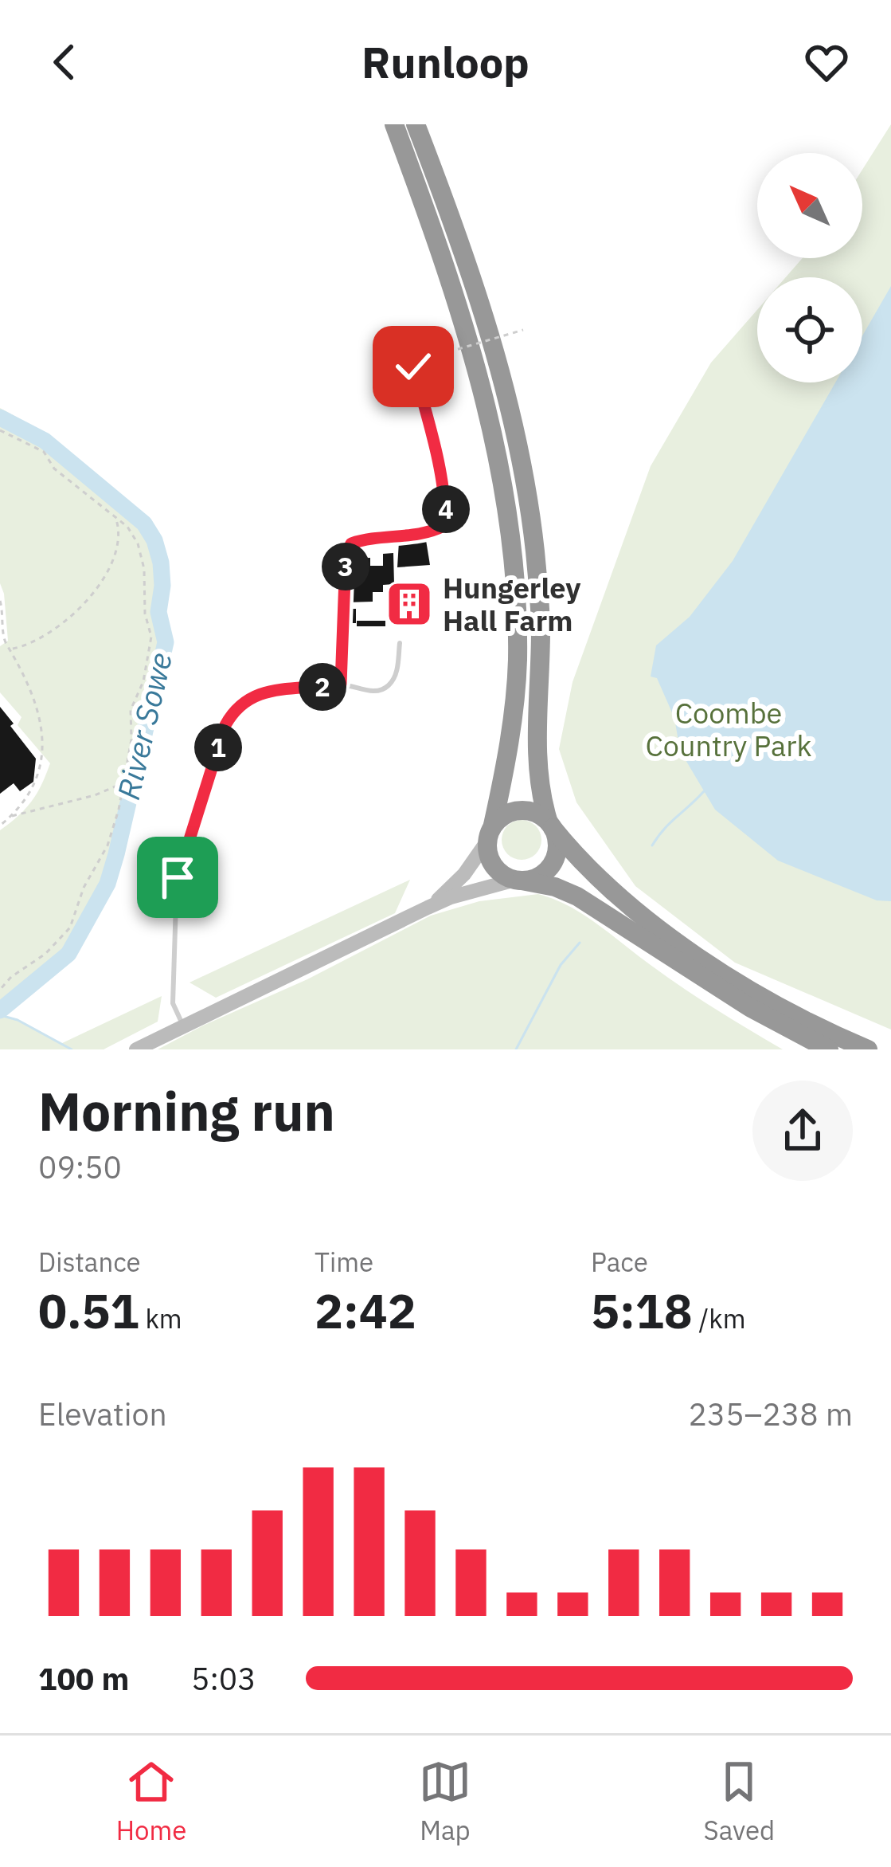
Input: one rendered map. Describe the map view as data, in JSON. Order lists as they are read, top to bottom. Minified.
{"water":["River Sowe"],"parks":["Coombe Country Park"],"places":{"building":["Hungerley Hall Farm"]},"north":"top left","page":{"header":"Runloop","pins":["4","3","2","1"],"heading":["Morning run","09:50"],"stats":[["Distance","0.51 km"],["Time","2:42"],["Pace","5:18 /km"]],"chart":["Elevation","235–238 m"],"list":[{"name":"100 m","note":"5:03"}],"tabs":["Home","Map","Saved"]}}
